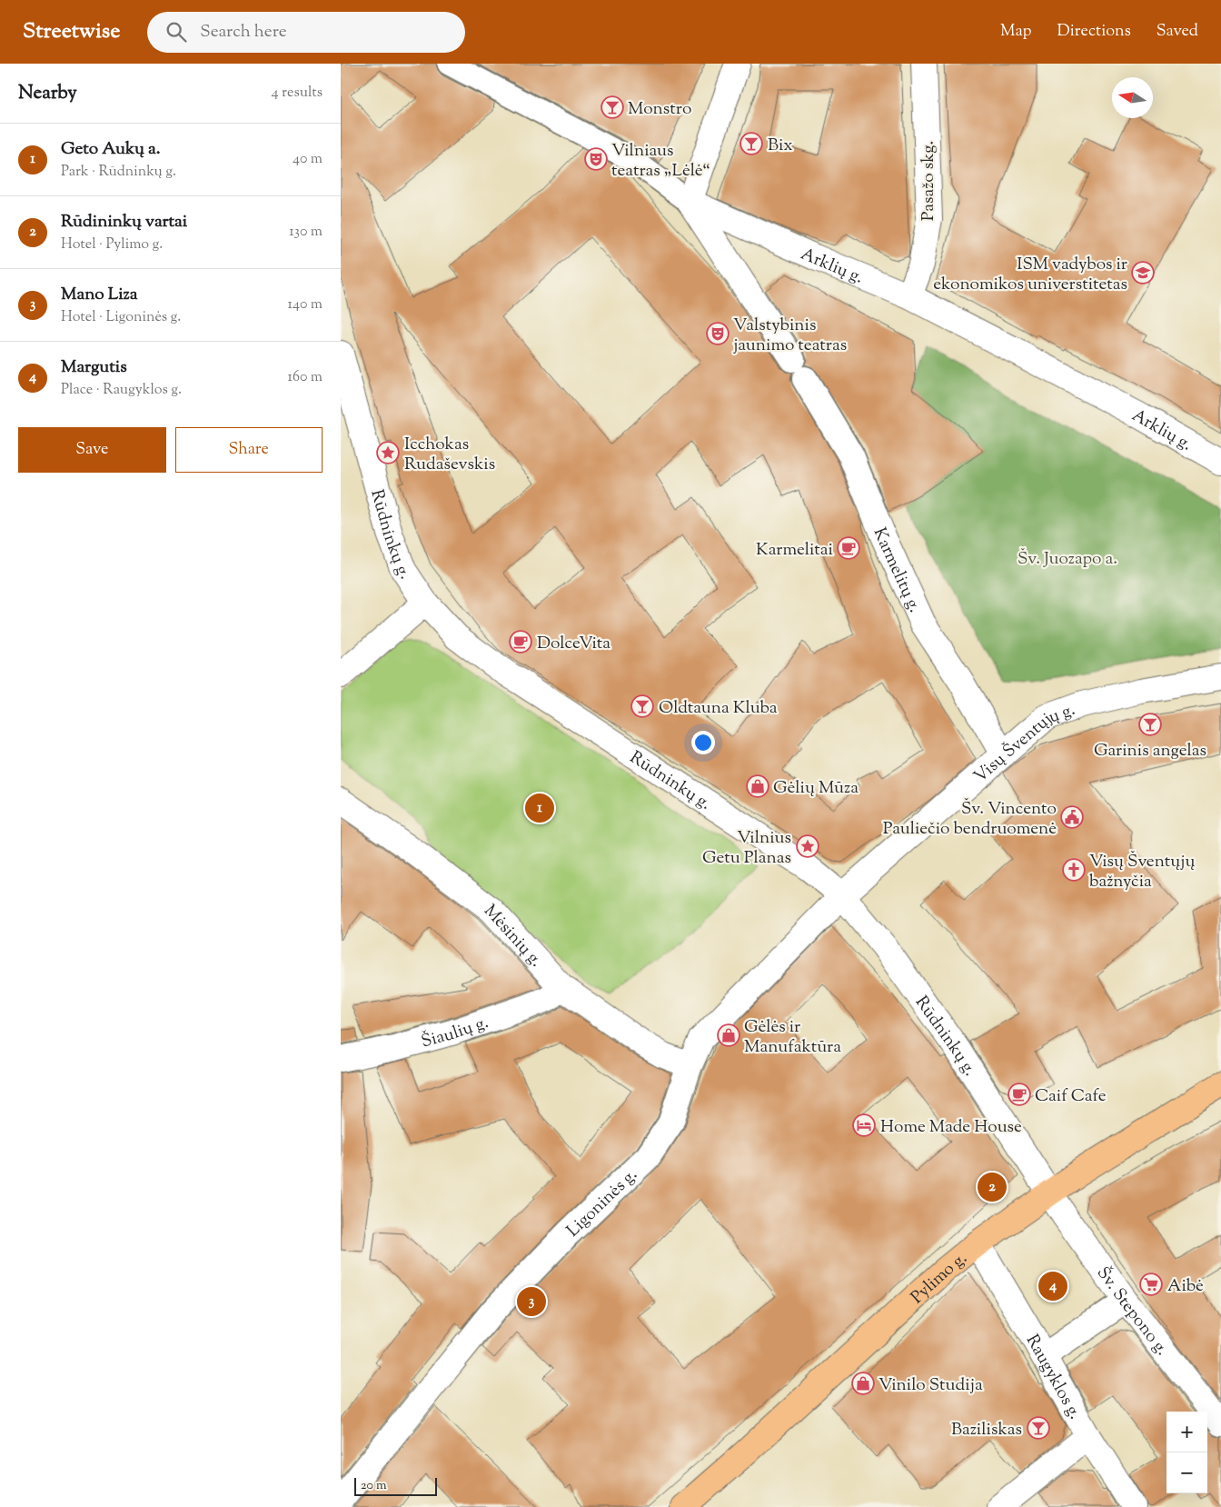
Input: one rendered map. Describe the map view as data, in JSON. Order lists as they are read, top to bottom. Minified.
{"streets":{"main road":["Pylimo g."],"street":["Pasažo skg.","Arklių g.","Rūdninkų g.","Karmelitų g.","Visų Šventųjų g.","Mėsinių g.","Šiaulių g.","Ligoninės g.","Šv. Stepono g.","Raugyklos g."]},"crossings":[["Pasažo skg.","Arklių g."],["Arklių g.","Karmelitų g."],["Rūdninkų g.","Visų Šventųjų g."],["Rūdninkų g.","Ligoninės g."],["Rūdninkų g.","Pylimo g."],["Rūdninkų g.","Šv. Stepono g."],["Karmelitų g.","Visų Šventųjų g."],["Visų Šventųjų g.","Ligoninės g."],["Mėsinių g.","Šiaulių g."],["Mėsinių g.","Ligoninės g."],["Pylimo g.","Šv. Stepono g."],["Pylimo g.","Raugyklos g."]],"parks":["Šv. Juozapo a."],"places":{"bar":["Monstro","Bix","Oldtauna Kluba","Garinis angelas","Baziliskas"],"theatre":["Vilniaus teatras „Lėlė“","Valstybinis jaunimo teatras"],"school or university":["ISM vadybos ir ekonomikos universtitetas"],"place":["Icchokas Rudaševskis","Vilnius Getu Planas"],"cafe":["Karmelitai","DolceVita","Caif Cafe"],"shop":["Gėlių Mūza","Gėlės ir Manufaktūra","Vinilo Studija"],"public building":["Šv. Vincento Pauliečio bendruomenė"],"church":["Visų Šventųjų bažnyčia"],"hotel":["Home Made House"],"supermarket":["Aibė"]},"scale_bar":"20 m","north":"left","page":{"header":"Streetwise","search":"Search here","nav":["Map","Directions","Saved"],"heading":["Nearby","4 results"],"list":[{"mark":"1","name":"Geto Aukų a.","note":"Park · Rūdninkų g.","value":"40 m"},{"mark":"2","name":"Rūdininkų vartai","note":"Hotel · Pylimo g.","value":"130 m"},{"mark":"3","name":"Mano Liza","note":"Hotel · Ligoninės g.","value":"140 m"},{"mark":"4","name":"Margutis","note":"Place · Raugyklos g.","value":"160 m"}],"buttons":["Save","Share"],"pins":["1","2","4","3"],"map_buttons":["+","−"],"scale":"20 m"}}
